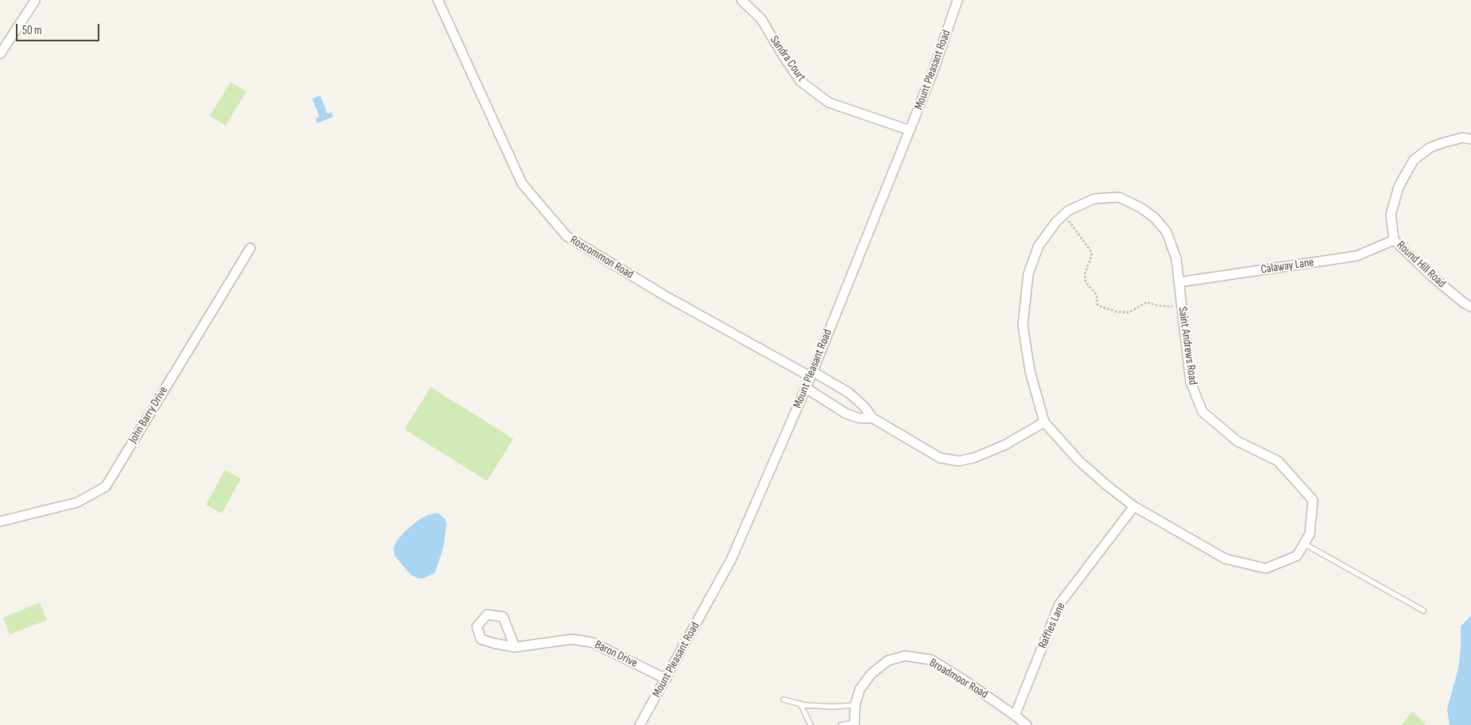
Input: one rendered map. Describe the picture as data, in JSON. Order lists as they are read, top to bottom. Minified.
{"streets":{"street":["Sandra Court","Mount Pleasant Road","Roscommon Road","Round Hill Road","Calaway Lane","Saint Andrews Road","John Barry Drive","Raffles Lane","Baron Drive","Broadmoor Road"]},"crossings":[["Sandra Court","Mount Pleasant Road"],["Mount Pleasant Road","Roscommon Road"],["Mount Pleasant Road","Baron Drive"],["Round Hill Road","Calaway Lane"],["Calaway Lane","Saint Andrews Road"],["Saint Andrews Road","Raffles Lane"],["Raffles Lane","Broadmoor Road"]],"scale_bar":"50 m"}
